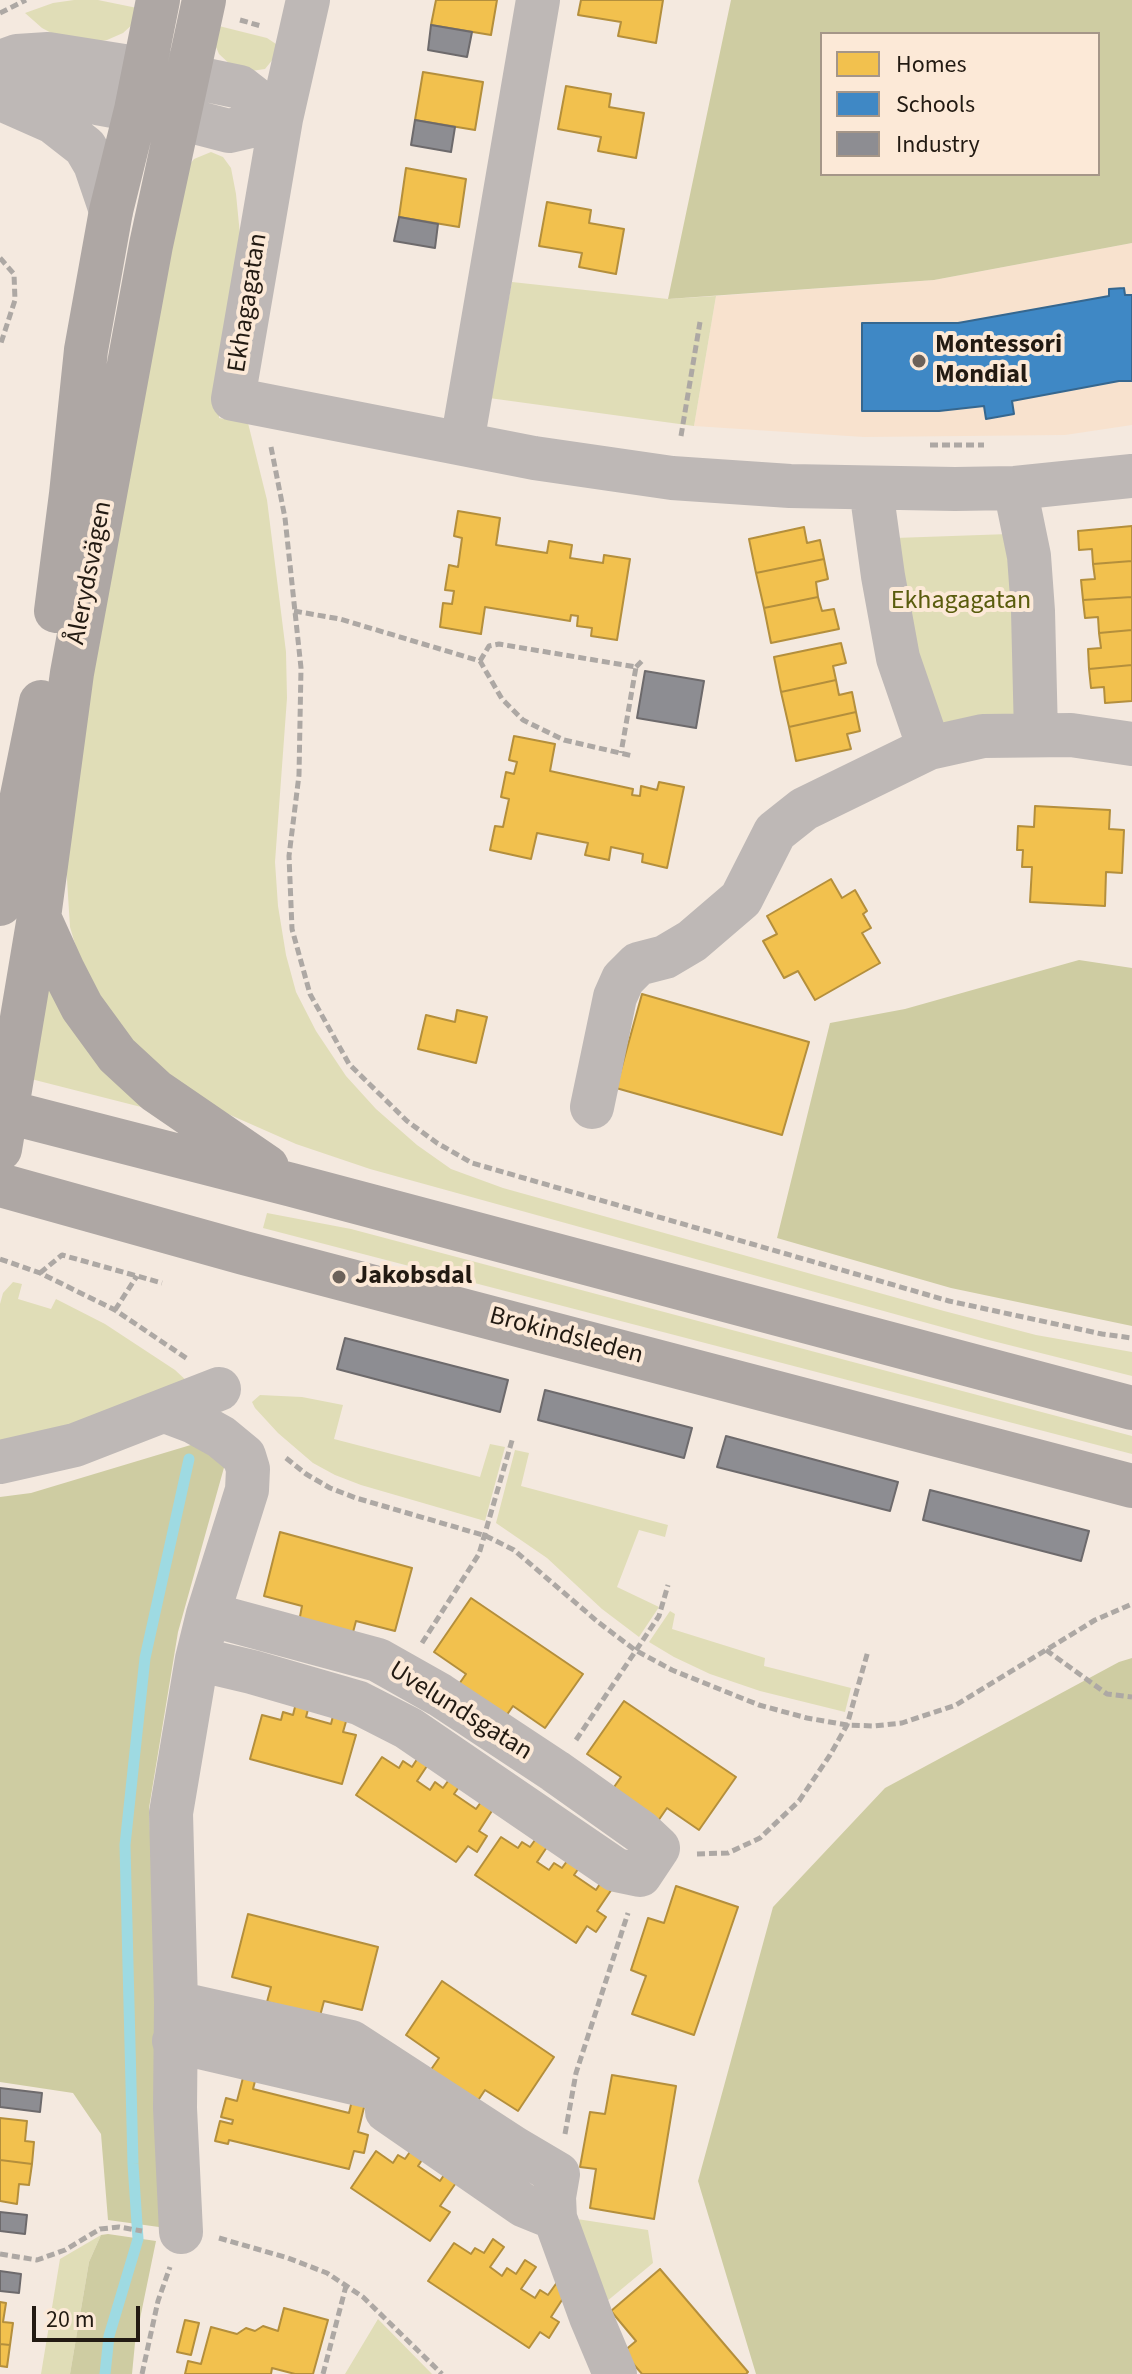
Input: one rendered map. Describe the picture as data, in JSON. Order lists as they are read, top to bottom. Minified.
{"streets":{"main road":["Ålerydsvägen","Brokindsleden"],"street":["Ekhagagatan","Uvelundsgatan"]},"parks":["Ekhagagatan"],"places":["Montessori Mondial","Jakobsdal"],"legend":["Homes","Schools","Industry"],"scale_bar":"20 m"}
